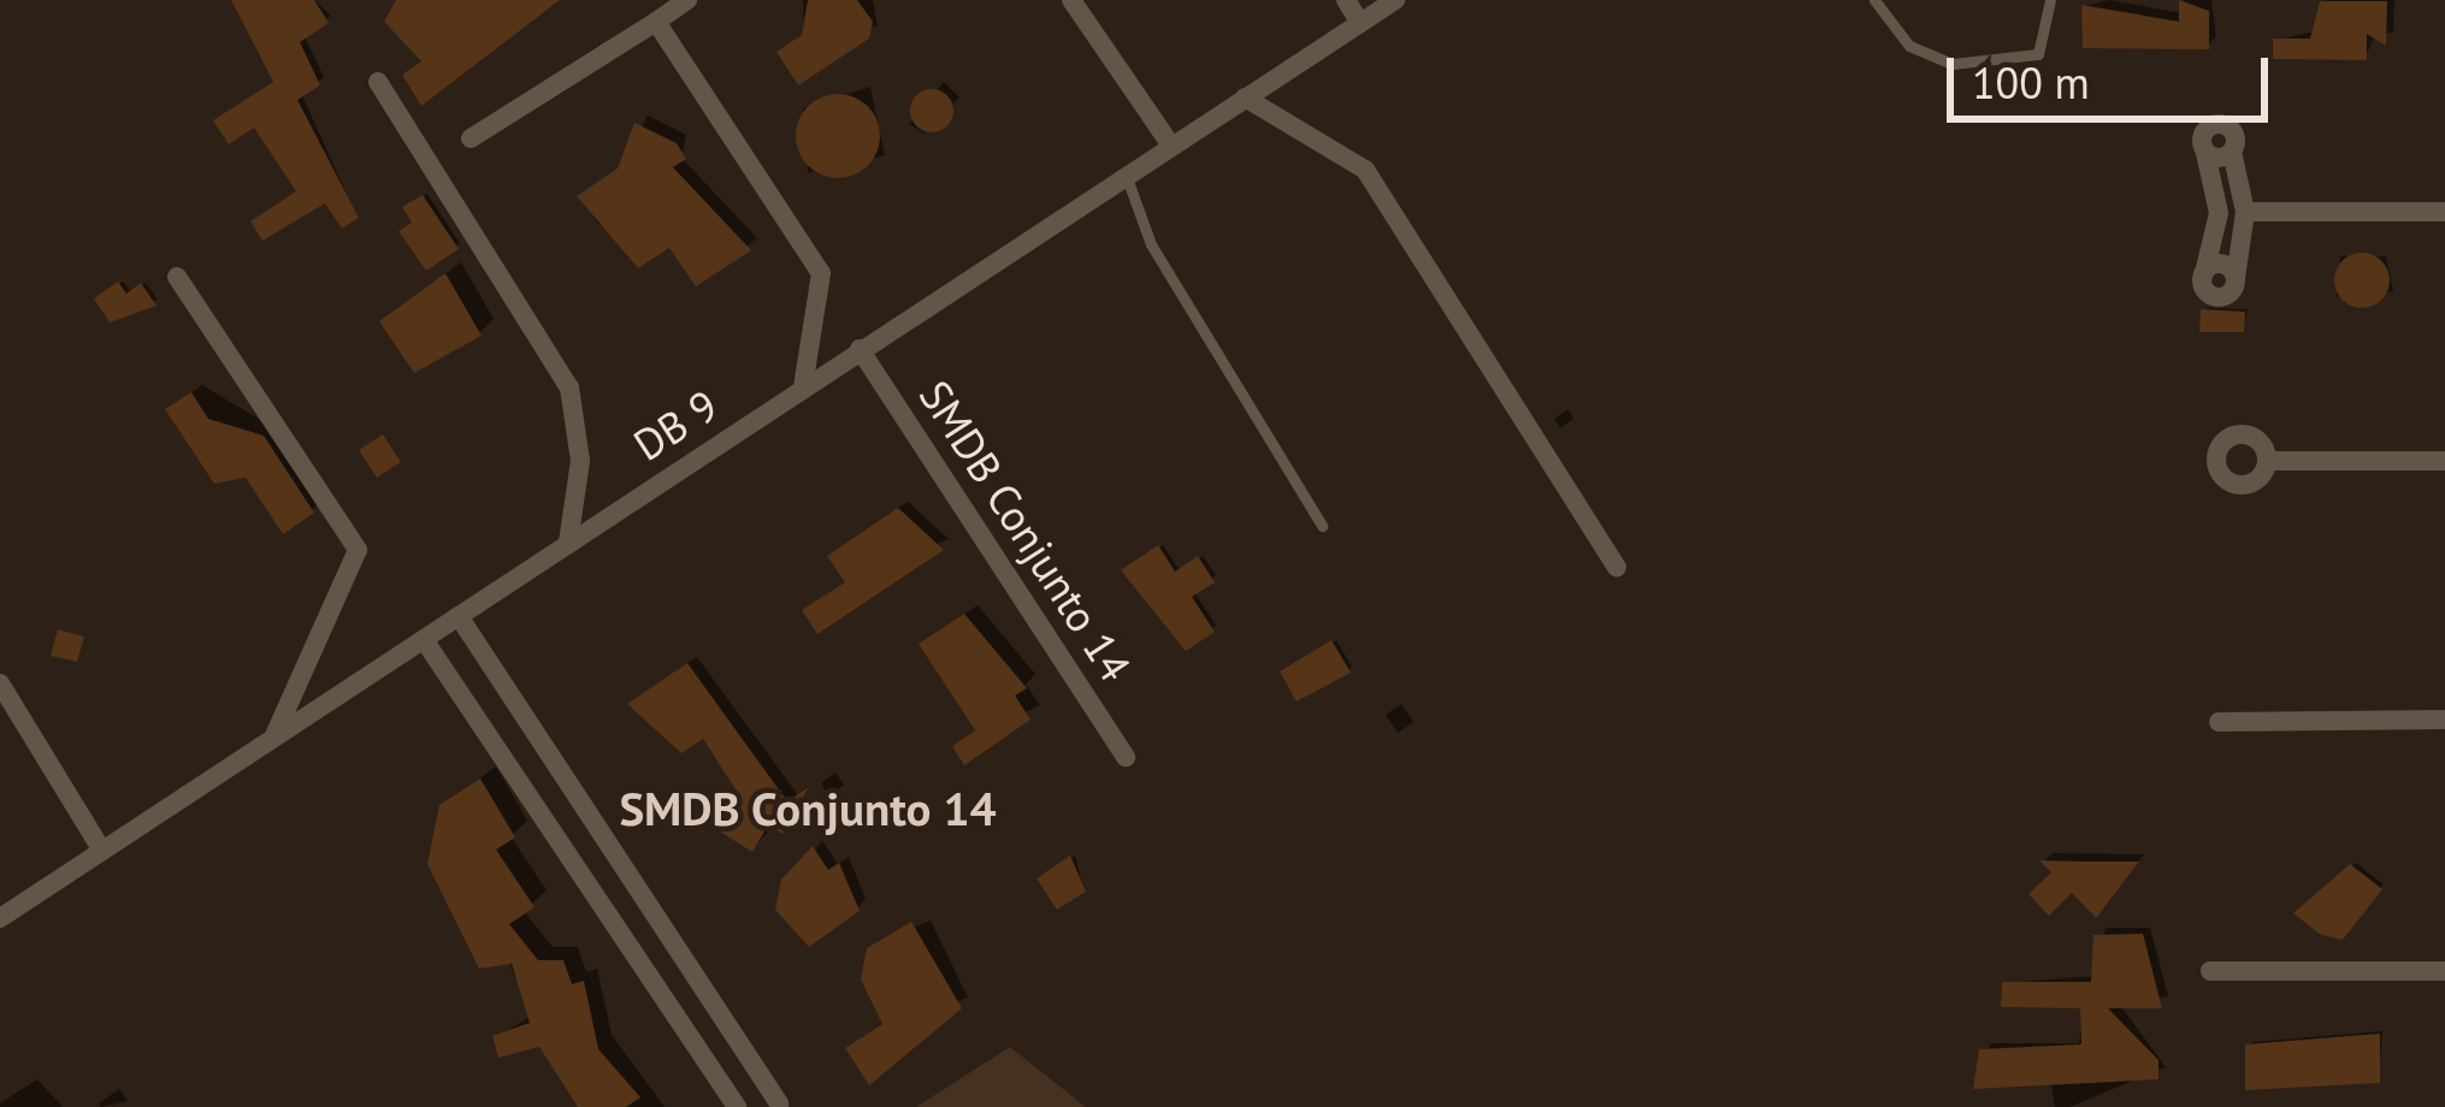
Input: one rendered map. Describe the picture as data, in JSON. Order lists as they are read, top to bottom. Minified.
{"streets":{"street":["DB 9","SMDB Conjunto 14"]},"crossings":[["DB 9","SMDB Conjunto 14"]],"districts":["SMDB Conjunto 14"],"scale_bar":"100 m"}
